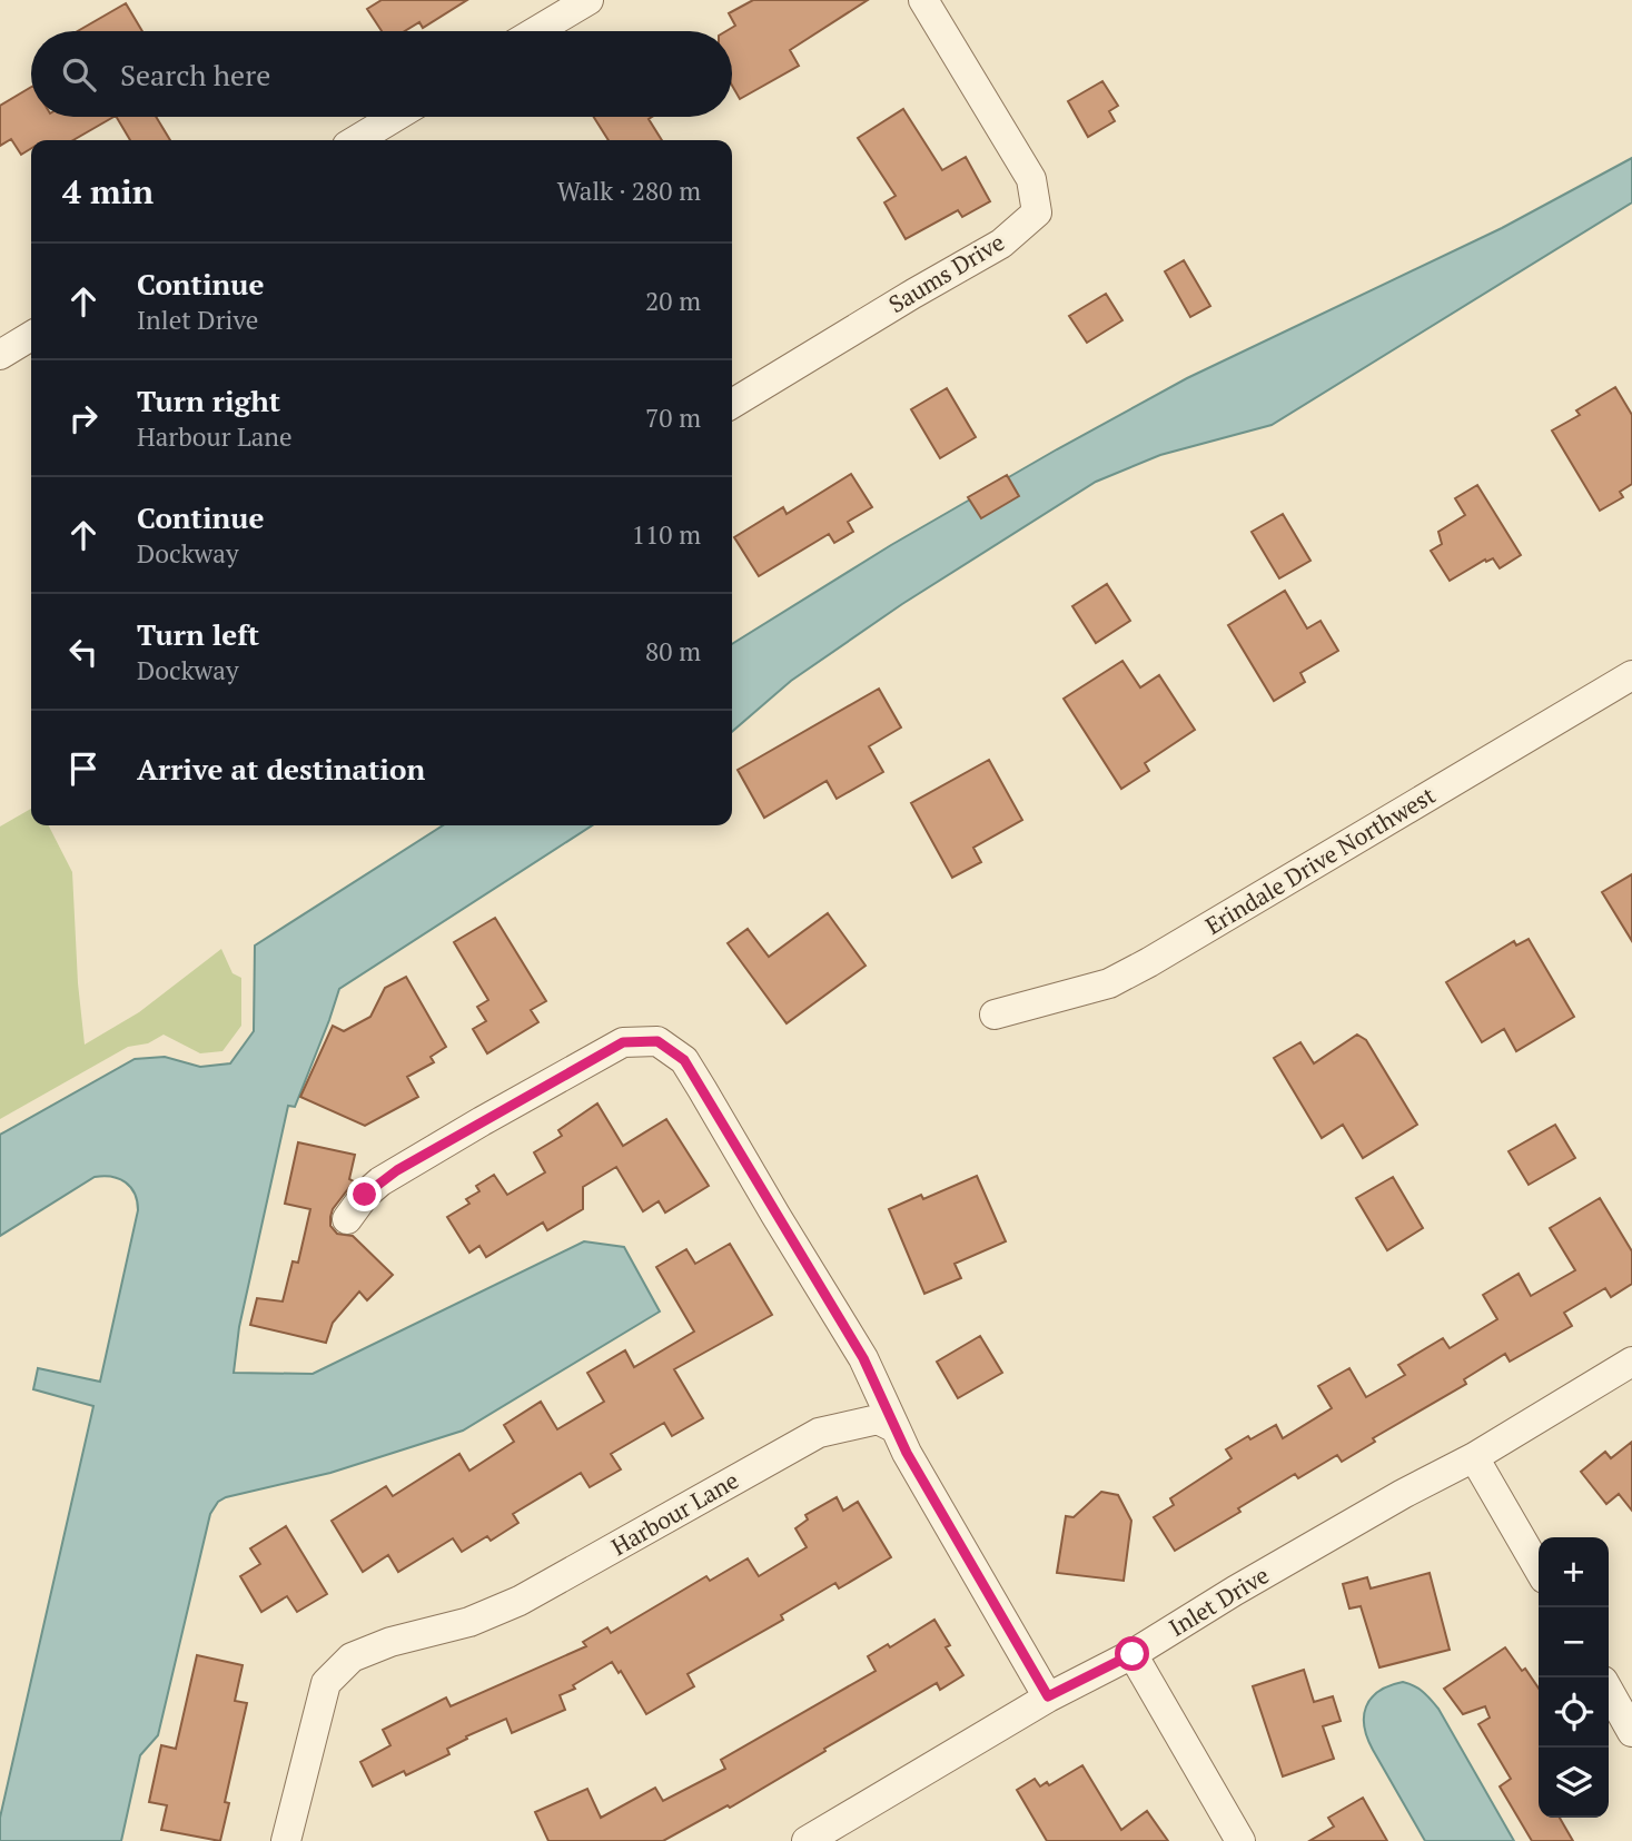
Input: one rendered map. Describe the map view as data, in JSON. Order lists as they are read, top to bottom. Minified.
{"streets":{"street":["Saums Drive","Erindale Drive Northwest","Harbour Lane","Inlet Drive"]},"page":{"search":"Search here","heading":["4 min","Walk · 280 m"],"list":[["Continue","Inlet Drive","20 m"],["Turn right","Harbour Lane","70 m"],["Continue","Dockway","110 m"],["Turn left","Dockway","80 m"],"Arrive at destination"],"map_buttons":["+","−"]}}
